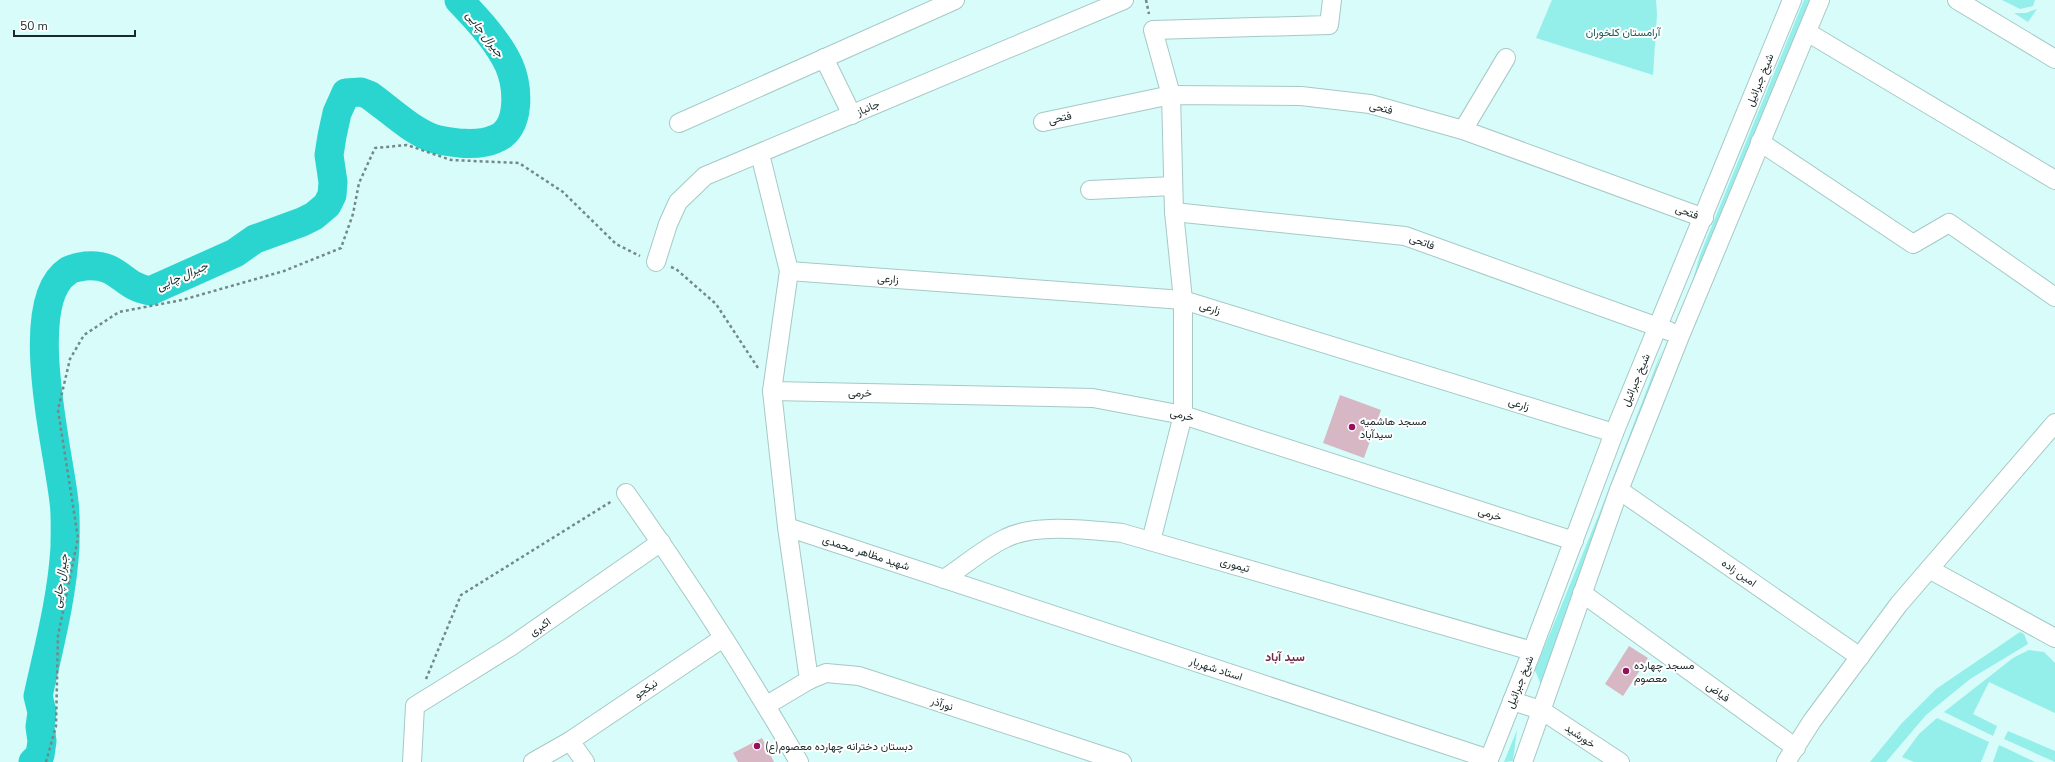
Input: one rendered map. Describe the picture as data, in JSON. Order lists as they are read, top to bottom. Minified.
{"streets":{"street":["شیخ جبرائیل","جانباز","فتحی","فاتحی","زارعی","خرمی","شهید مظاهر محمدی","تیموری","امین زاده","اکبری","استاد شهریار","نیکجو","فیاض","نورآذر","خورشید"]},"crossings":[["شیخ جبرائیل","فتحی"],["شیخ جبرائیل","فاتحی"],["شیخ جبرائیل","زارعی"],["شیخ جبرائیل","خرمی"],["شیخ جبرائیل","تیموری"],["شیخ جبرائیل","استاد شهریار"],["شیخ جبرائیل","خورشید"],["شهید مظاهر محمدی","تیموری"],["شهید مظاهر محمدی","استاد شهریار"],["تیموری","استاد شهریار"],["امین زاده","فیاض"]],"districts":["سید آباد"],"water":["جیرال چایی"],"parks":["آرامستان کلخوران"],"places":["مسجد هاشمیه سیدآباد","مسجد چهارده معصوم","دبستان دخترانه چهارده معصوم(ع)"],"scale_bar":"50 m"}
